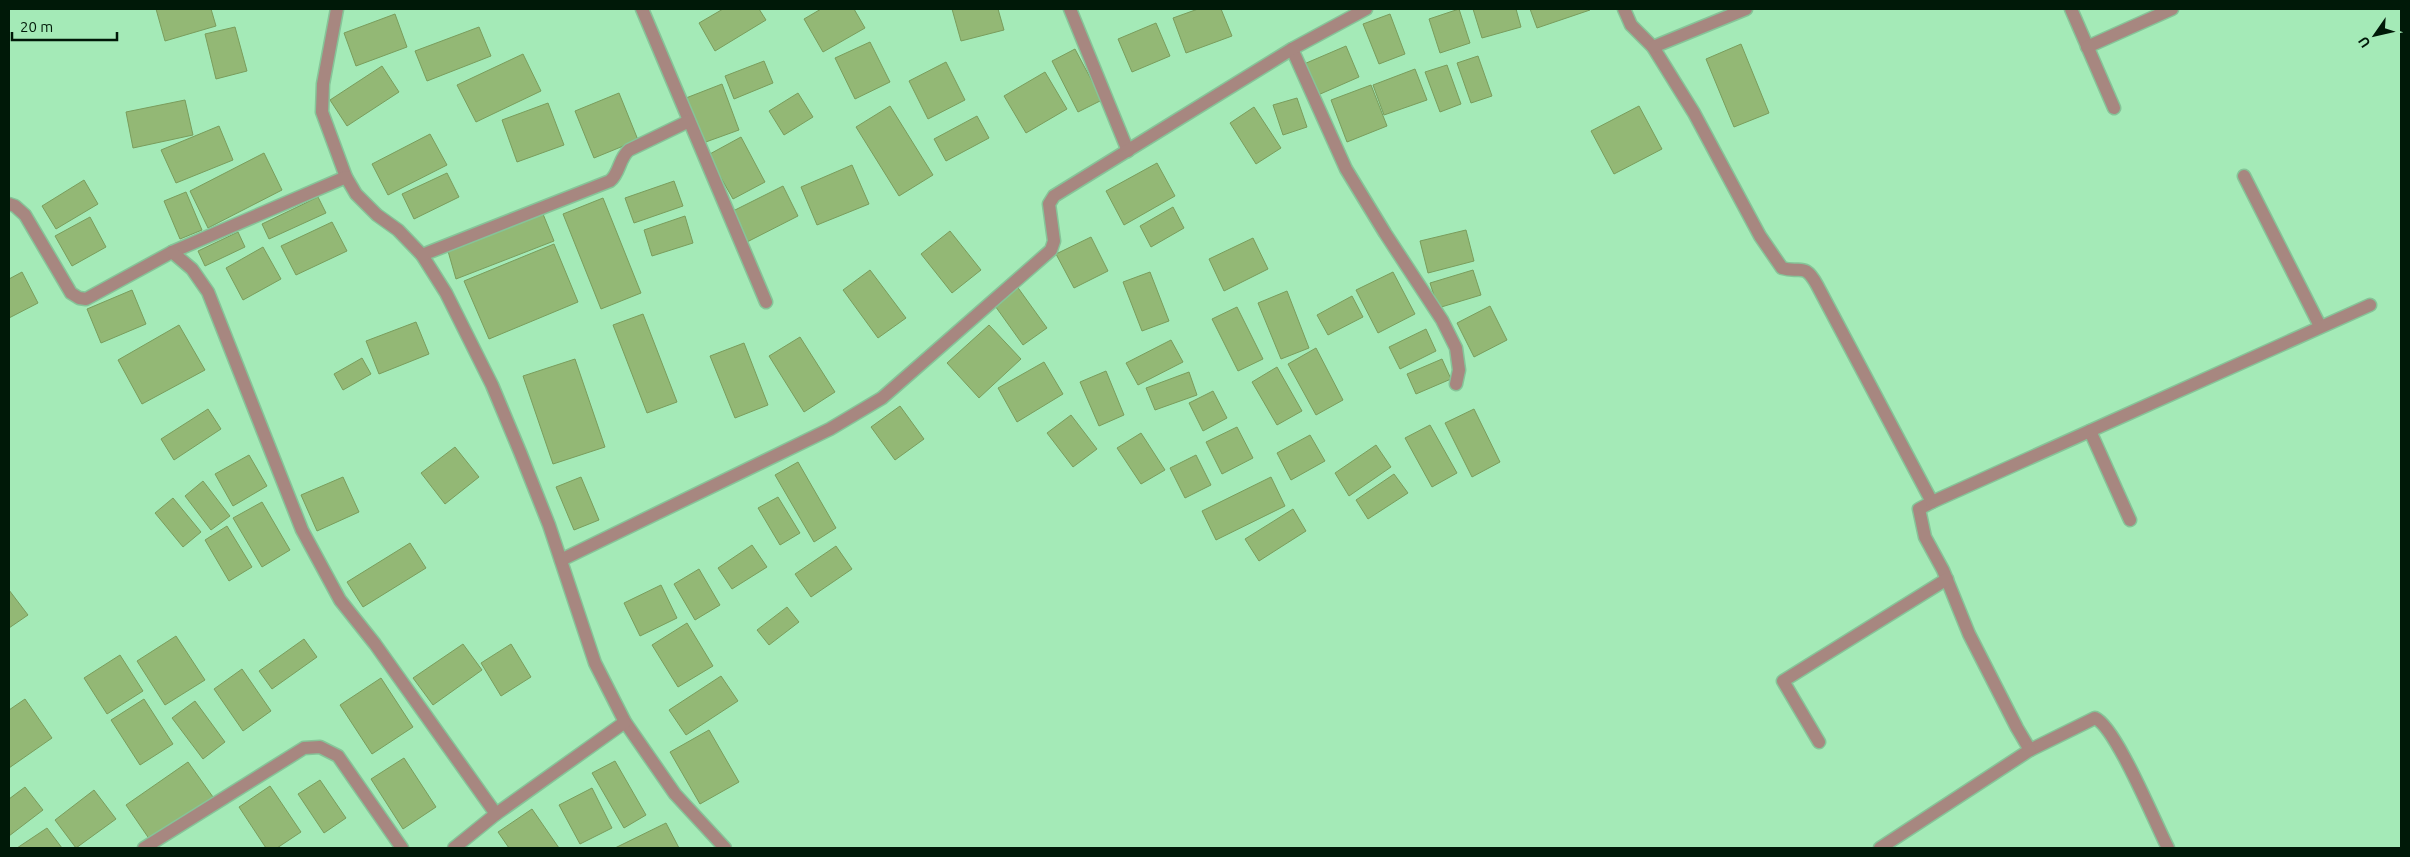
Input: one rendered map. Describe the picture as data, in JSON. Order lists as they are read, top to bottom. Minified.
{"scale_bar":"20 m","north":"bottom left"}
